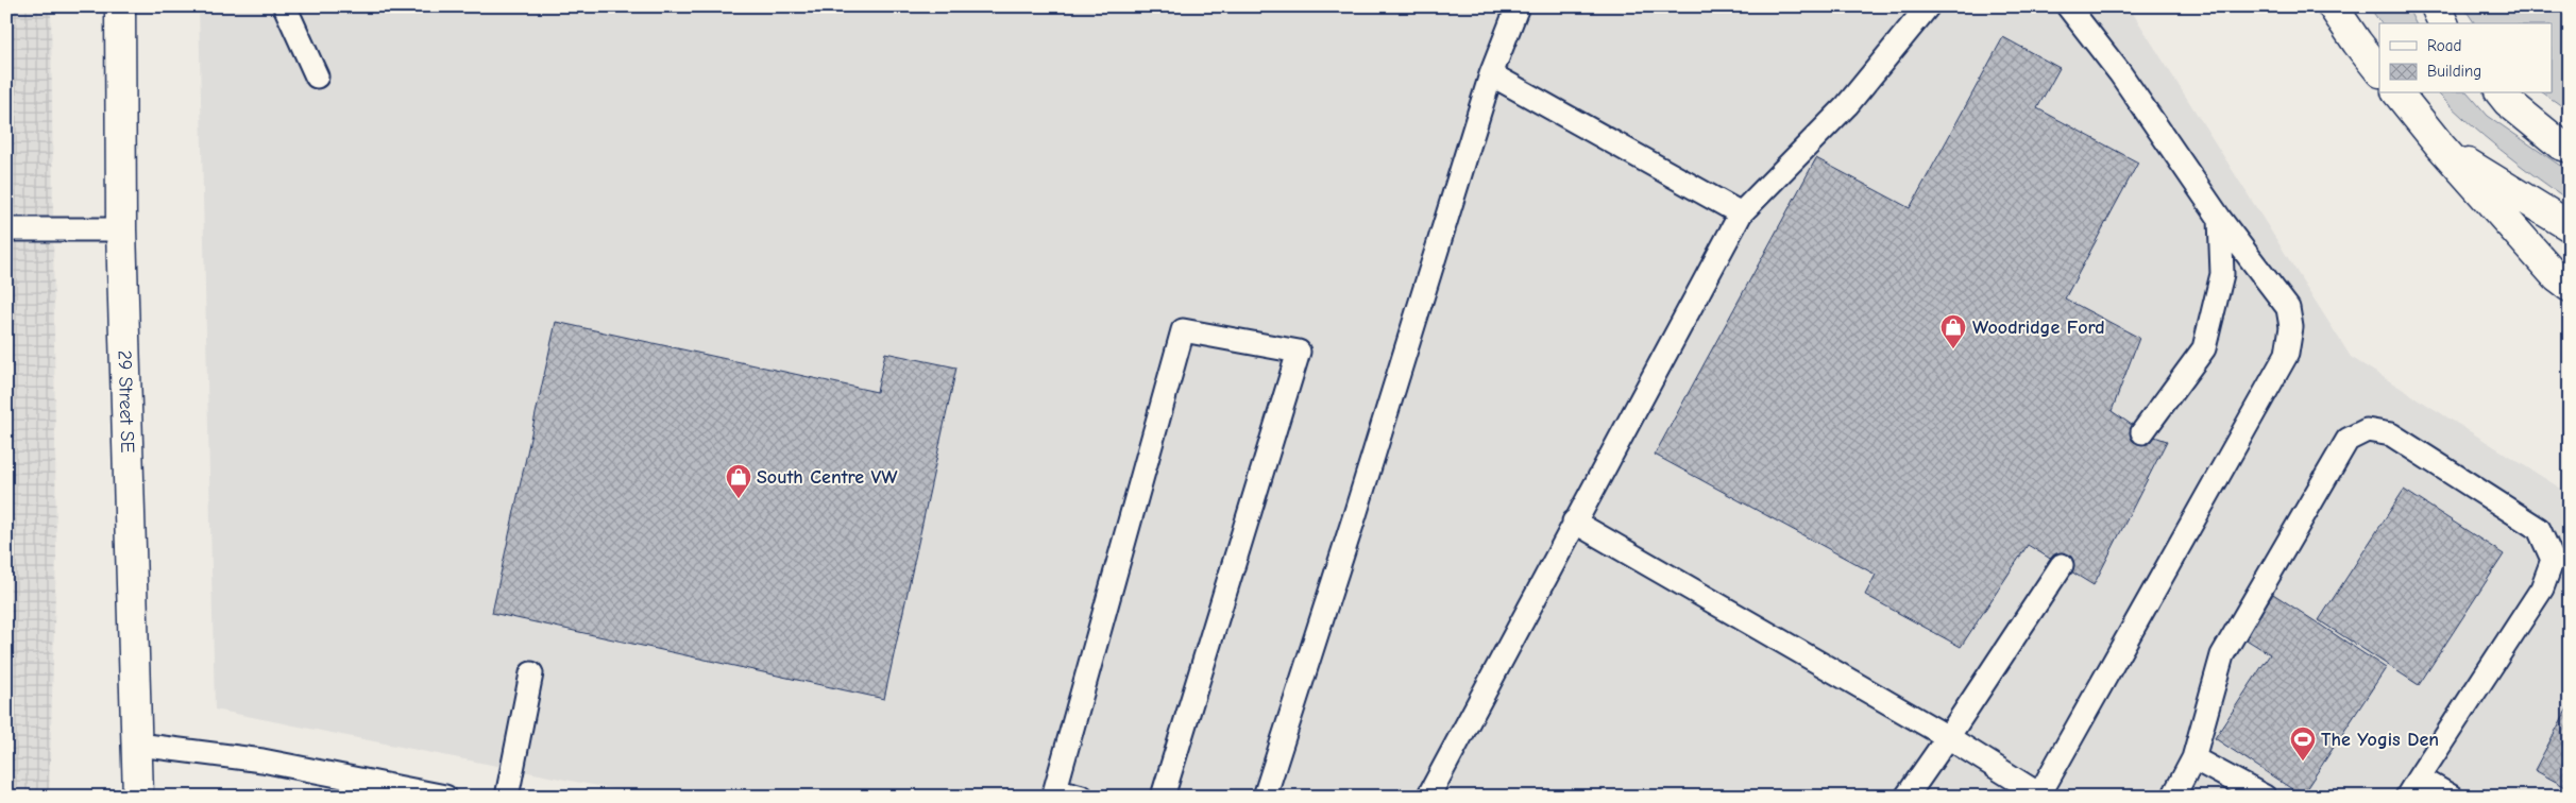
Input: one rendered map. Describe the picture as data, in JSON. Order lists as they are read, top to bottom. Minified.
{"streets":{"main road":["29 Street SE"]},"places":{"shop":["Woodridge Ford","South Centre VW"],"sports":["The Yogis Den"]},"legend":["Road","Building"]}
